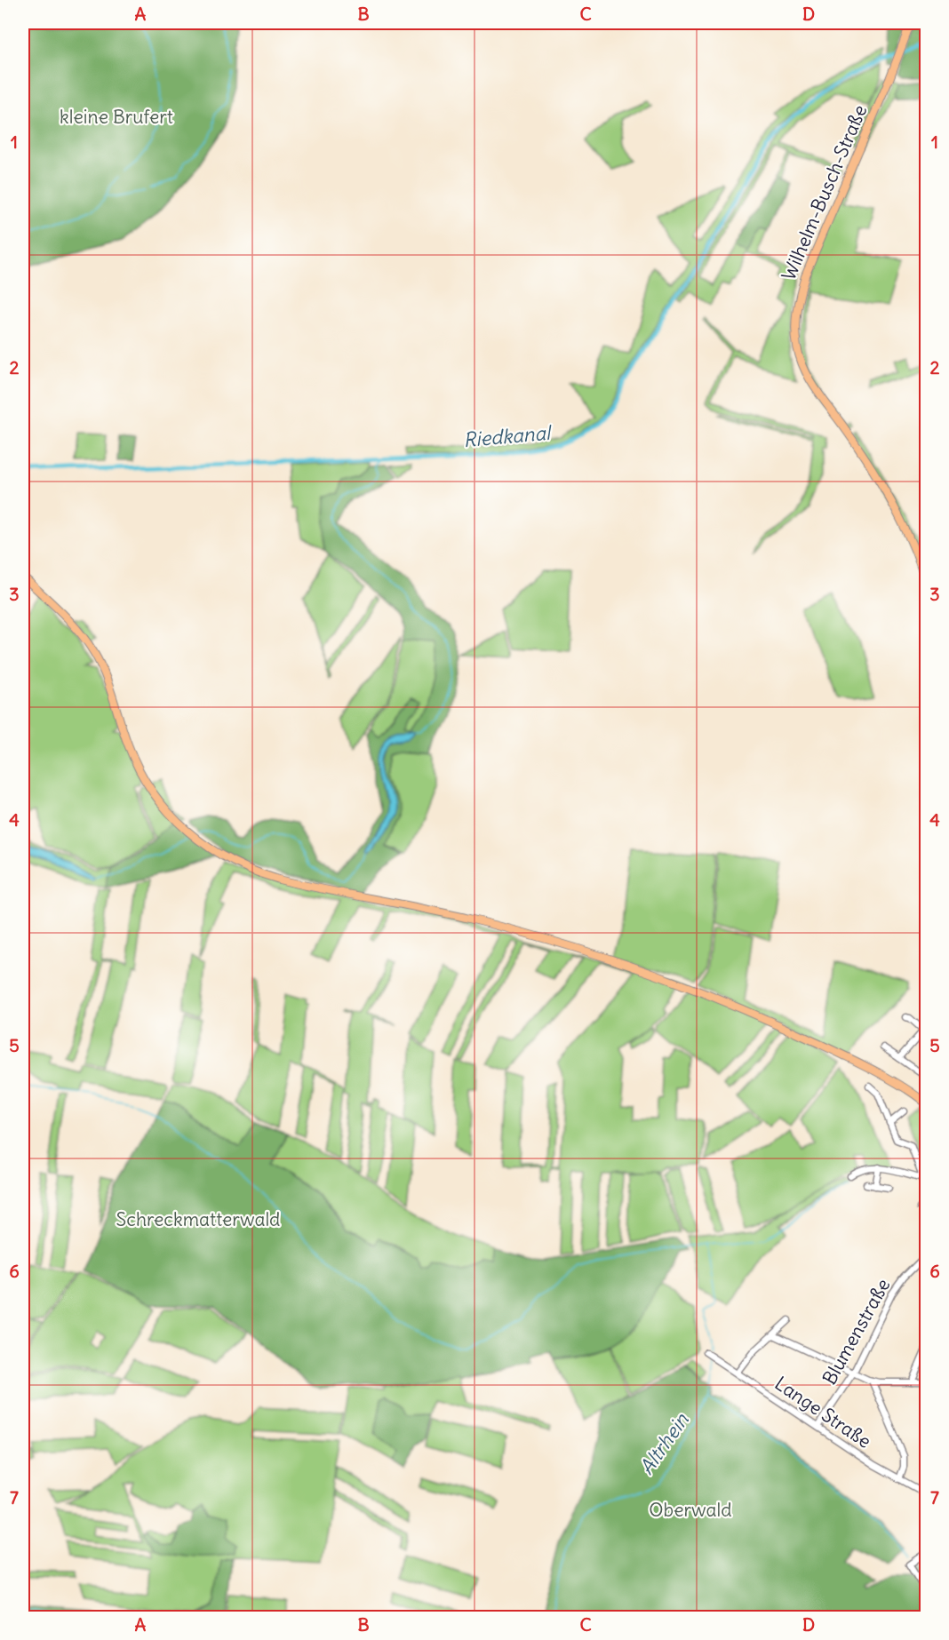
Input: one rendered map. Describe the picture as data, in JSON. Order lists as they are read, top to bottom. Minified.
{"streets":{"main road":["Wilhelm-Busch-Straße"],"street":["Blumenstraße","Lange Straße"]},"crossings":[["Blumenstraße","Lange Straße"]],"water":["Riedkanal","Altrhein"],"parks":["kleine Brufert","Schreckmatterwald","Oberwald"],"grid":{"columns":["A","B","C","D"],"rows":["1","2","3","4","5","6","7"]}}
